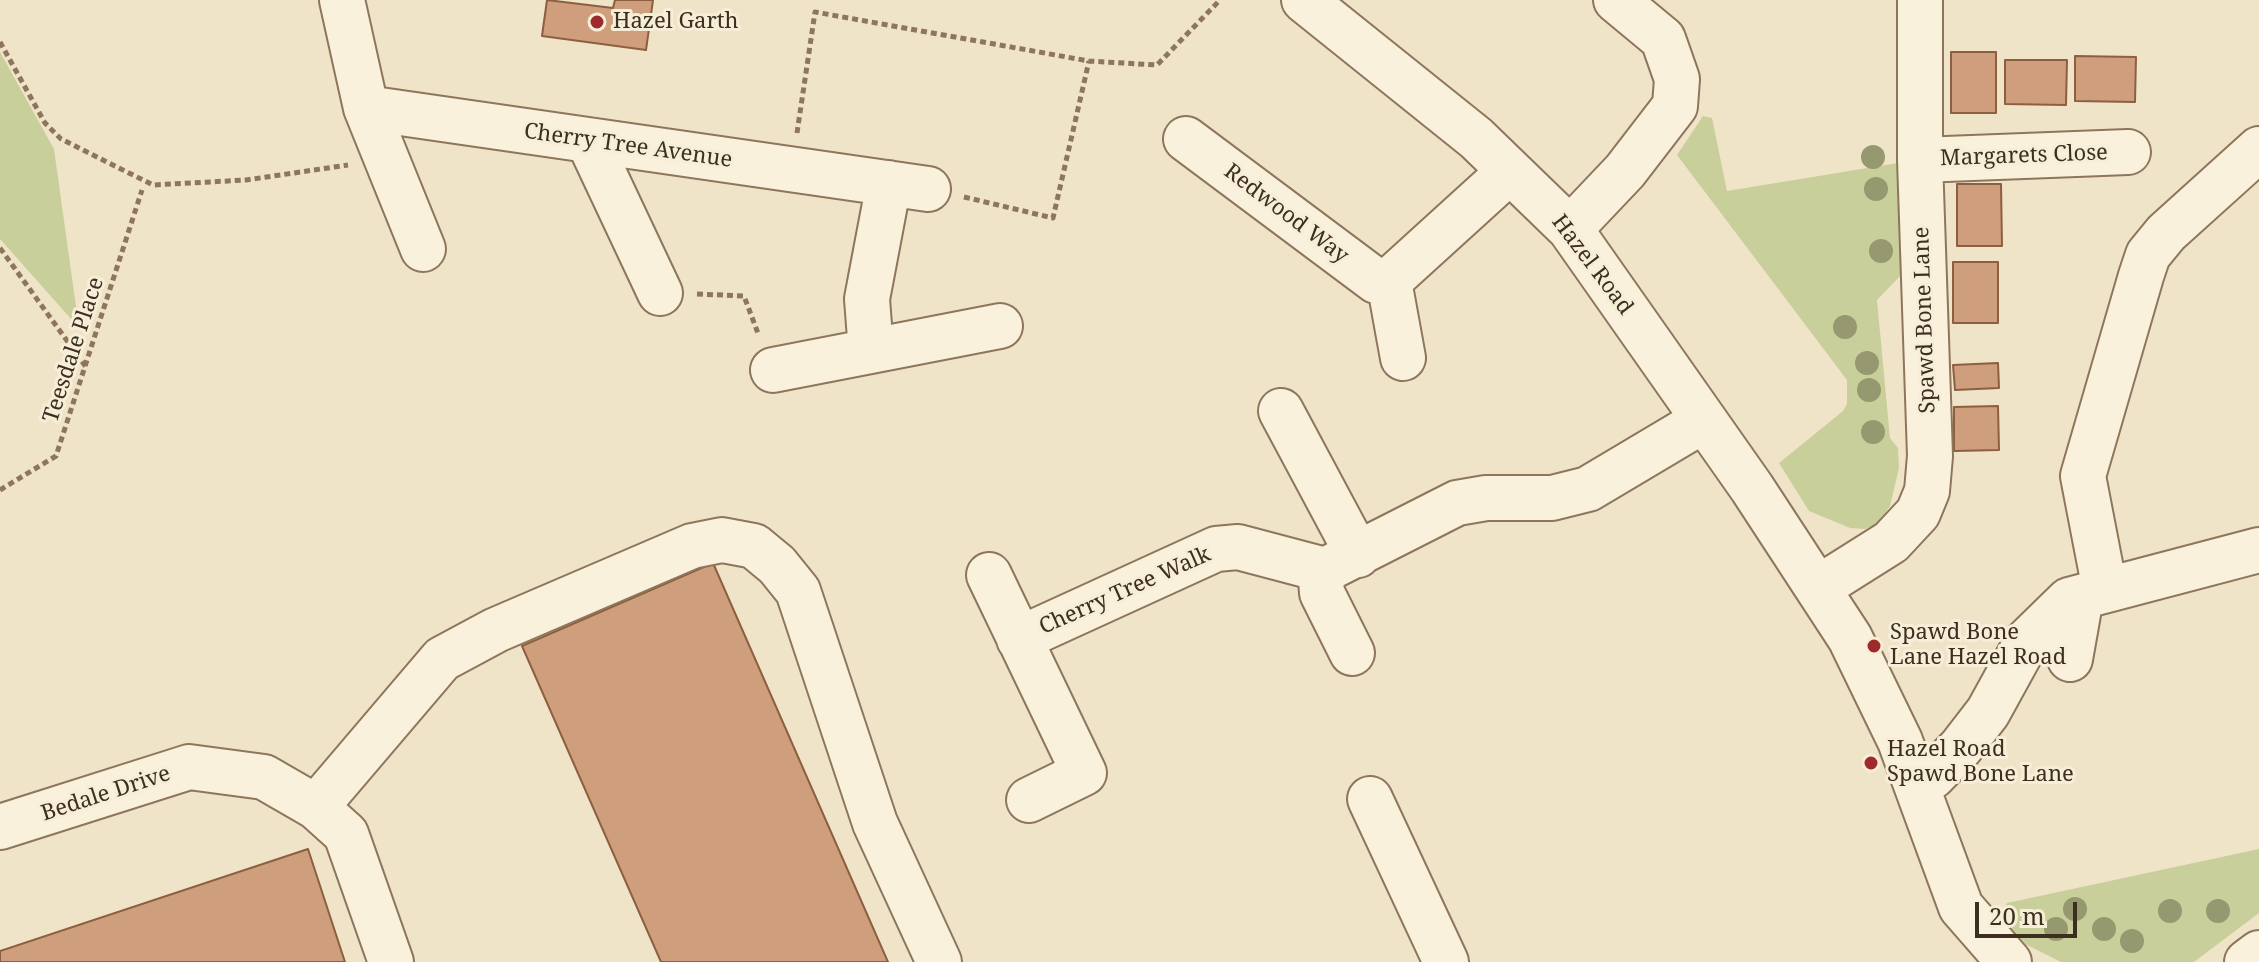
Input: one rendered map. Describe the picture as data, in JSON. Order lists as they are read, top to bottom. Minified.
{"streets":{"street":["Cherry Tree Avenue","Margarets Close","Redwood Way","Hazel Road","Spawd Bone Lane","Cherry Tree Walk","Bedale Drive"],"path":["Teesdale Place"]},"crossings":[["Margarets Close","Spawd Bone Lane"],["Hazel Road","Spawd Bone Lane"]],"places":["Hazel Garth","Spawd Bone Lane Hazel Road","Hazel Road Spawd Bone Lane"],"scale_bar":"20 m"}
